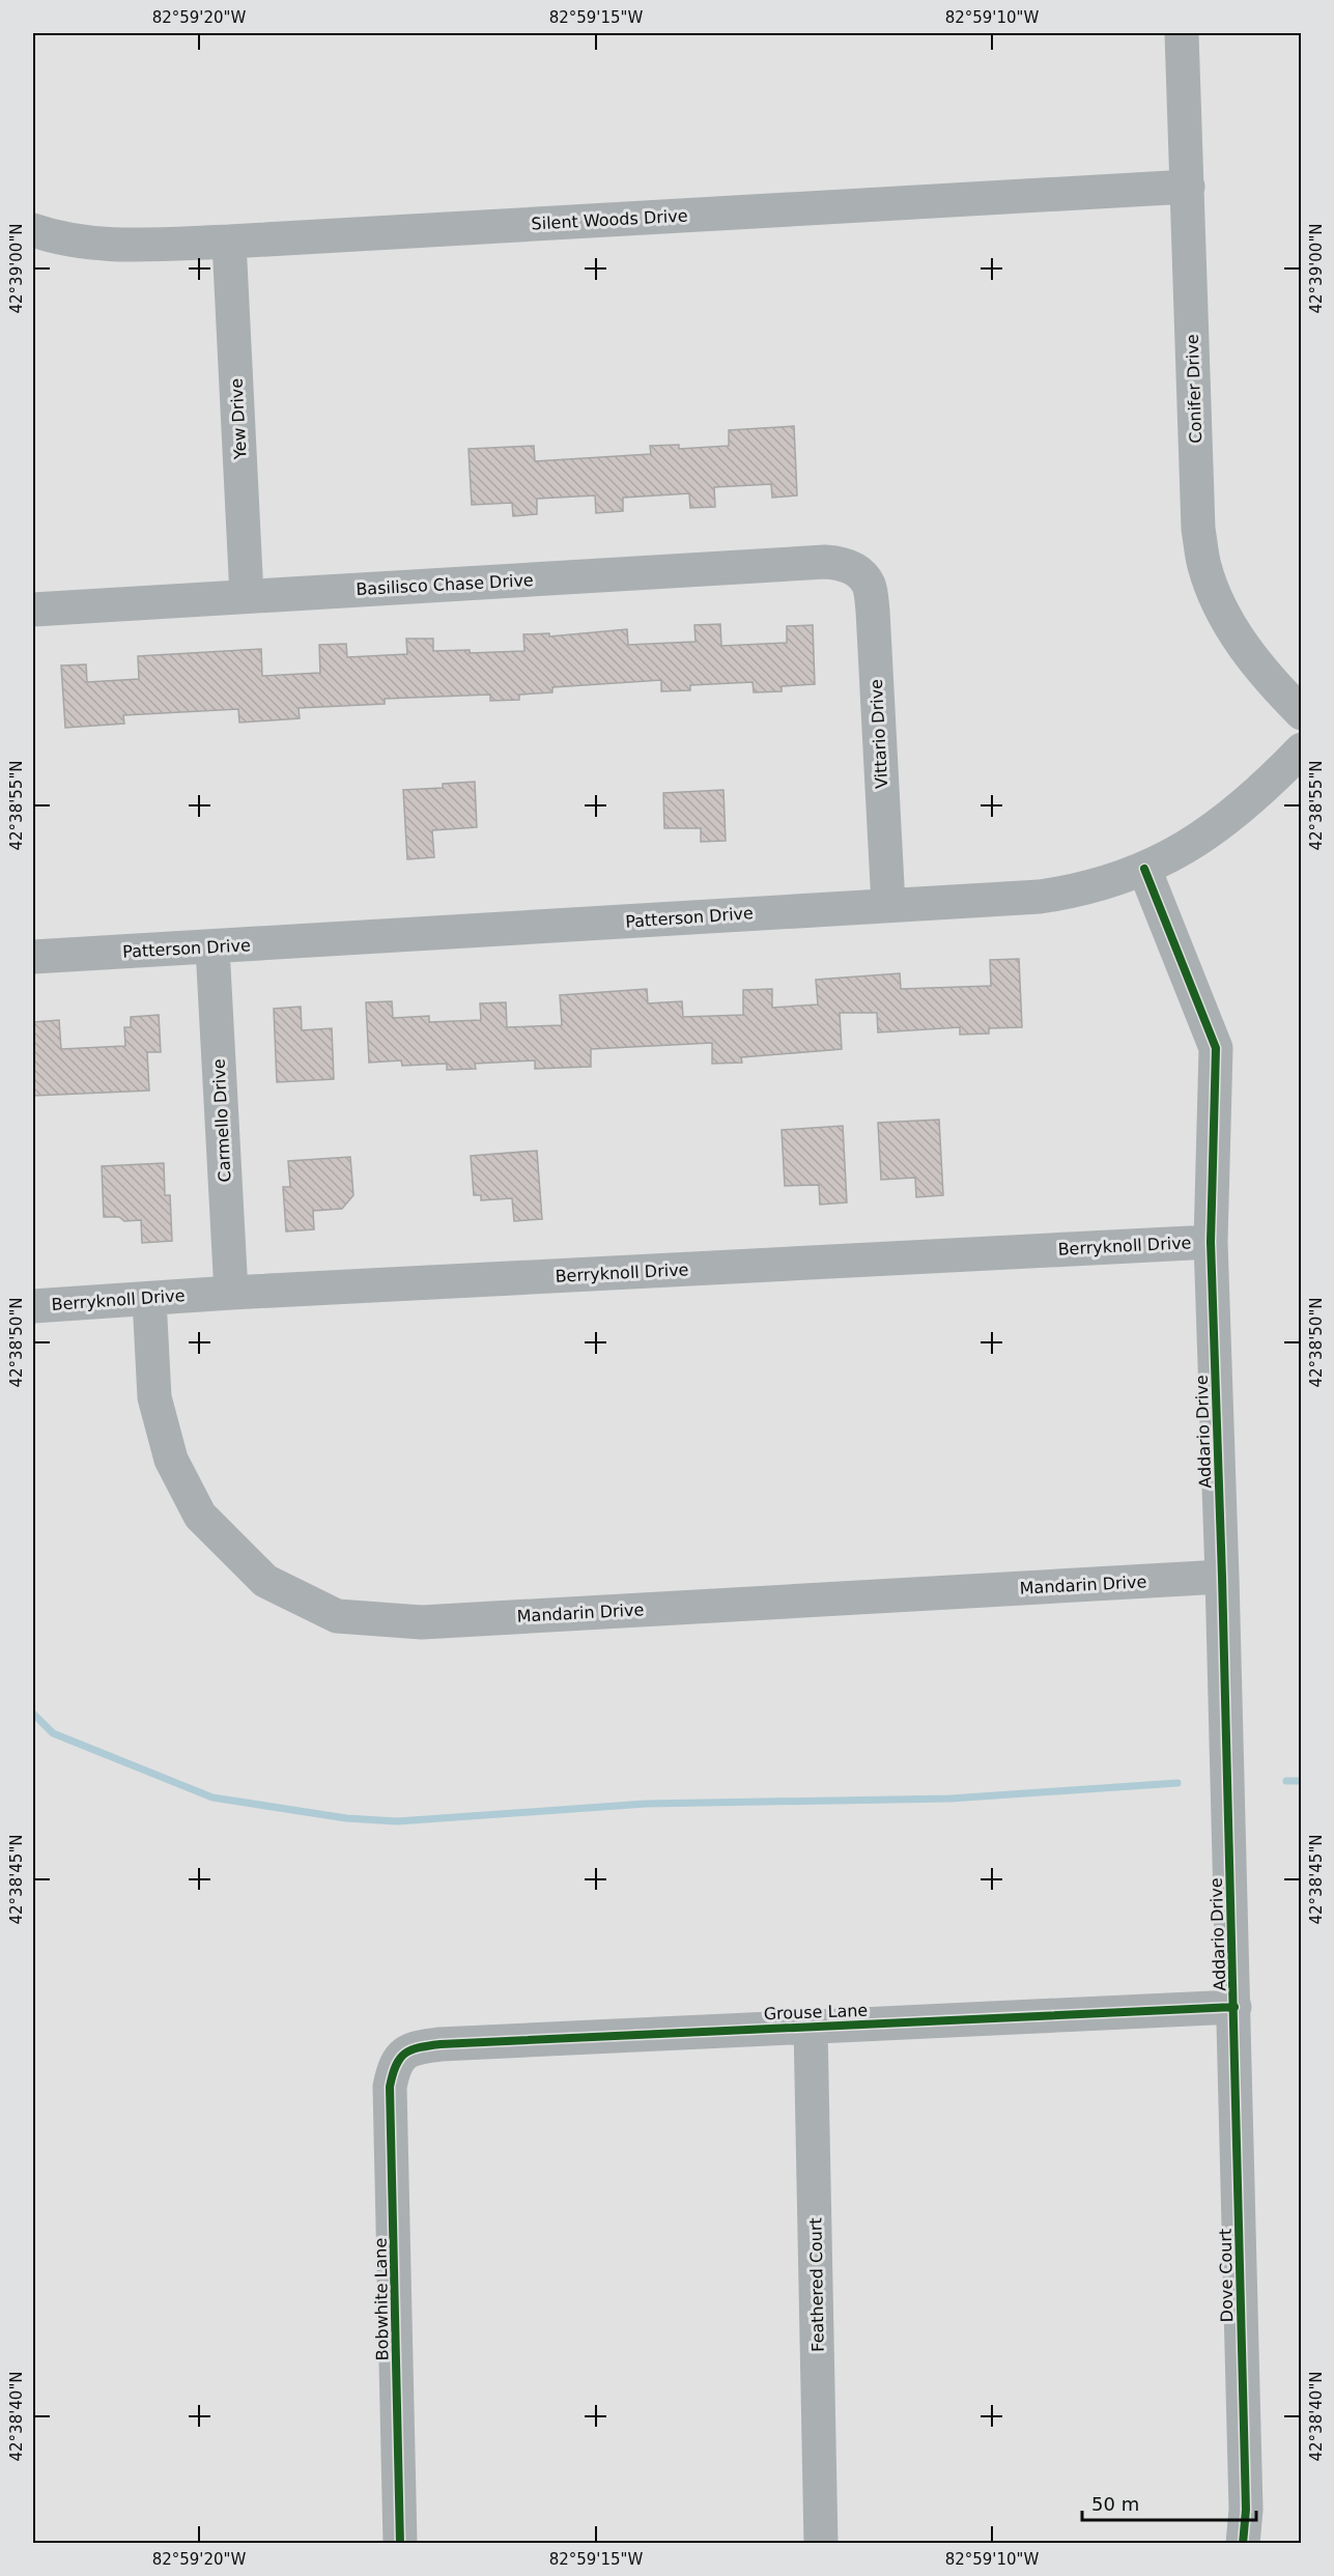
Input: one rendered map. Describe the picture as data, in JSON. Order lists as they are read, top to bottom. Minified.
{"streets":{"street":["Silent Woods Drive","Conifer Drive","Yew Drive","Basilisco Chase Drive","Vittario Drive","Patterson Drive","Carmello Drive","Berryknoll Drive","Addario Drive","Mandarin Drive","Grouse Lane","Dove Court","Feathered Court","Bobwhite Lane"]},"crossings":[["Silent Woods Drive","Conifer Drive"],["Silent Woods Drive","Yew Drive"],["Yew Drive","Basilisco Chase Drive"],["Basilisco Chase Drive","Vittario Drive"],["Vittario Drive","Patterson Drive"],["Patterson Drive","Carmello Drive"],["Patterson Drive","Addario Drive"],["Carmello Drive","Berryknoll Drive"],["Berryknoll Drive","Addario Drive"],["Berryknoll Drive","Mandarin Drive"],["Addario Drive","Mandarin Drive"],["Addario Drive","Grouse Lane"],["Addario Drive","Dove Court"],["Grouse Lane","Dove Court"],["Grouse Lane","Feathered Court"],["Grouse Lane","Bobwhite Lane"]],"scale_bar":"50 m","coordinates":["82°59'20\"W","82°59'15\"W","82°59'10\"W","42°39'00\"N","42°38'55\"N","42°38'50\"N","42°38'45\"N","42°38'40\"N"]}
